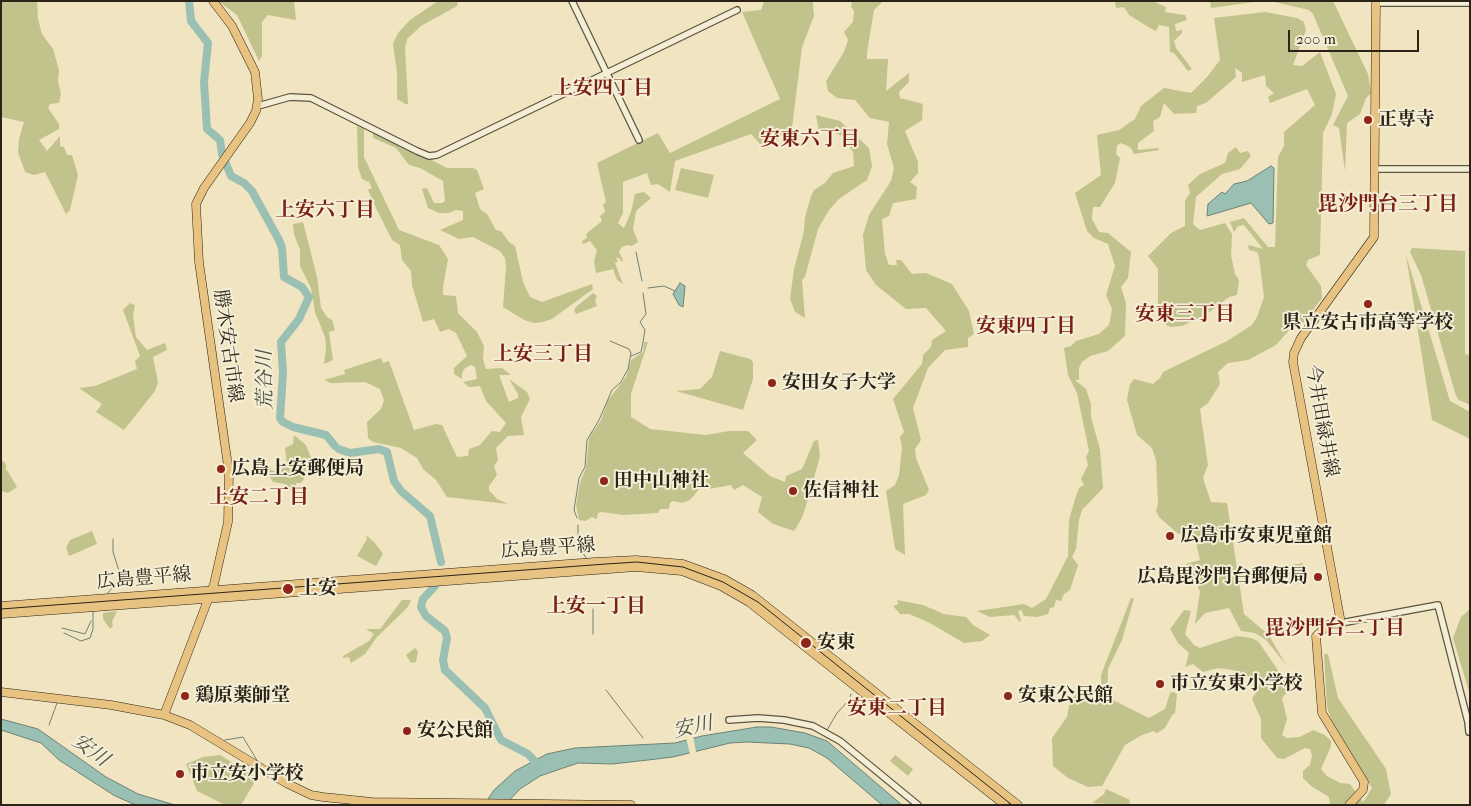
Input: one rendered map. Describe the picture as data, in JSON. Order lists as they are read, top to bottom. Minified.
{"streets":{"main road":["勝木安古市線","今井田緑井線","広島豊平線"]},"crossings":[["勝木安古市線","広島豊平線"]],"districts":["上安四丁目","安東六丁目","毘沙門台三丁目","上安六丁目","安東三丁目","安東四丁目","上安三丁目","上安二丁目","上安一丁目","毘沙門台二丁目","安東二丁目"],"water":["荒谷川","安川"],"places":["正専寺","県立安古市高等学校","安田女子大学","広島上安郵便局","田中山神社","佐信神社","広島市安東児童館","広島毘沙門台郵便局","上安","安東","市立安東小学校","鶏原薬師堂","安東公民館","安公民館","市立安小学校"],"scale_bar":"200 m"}
